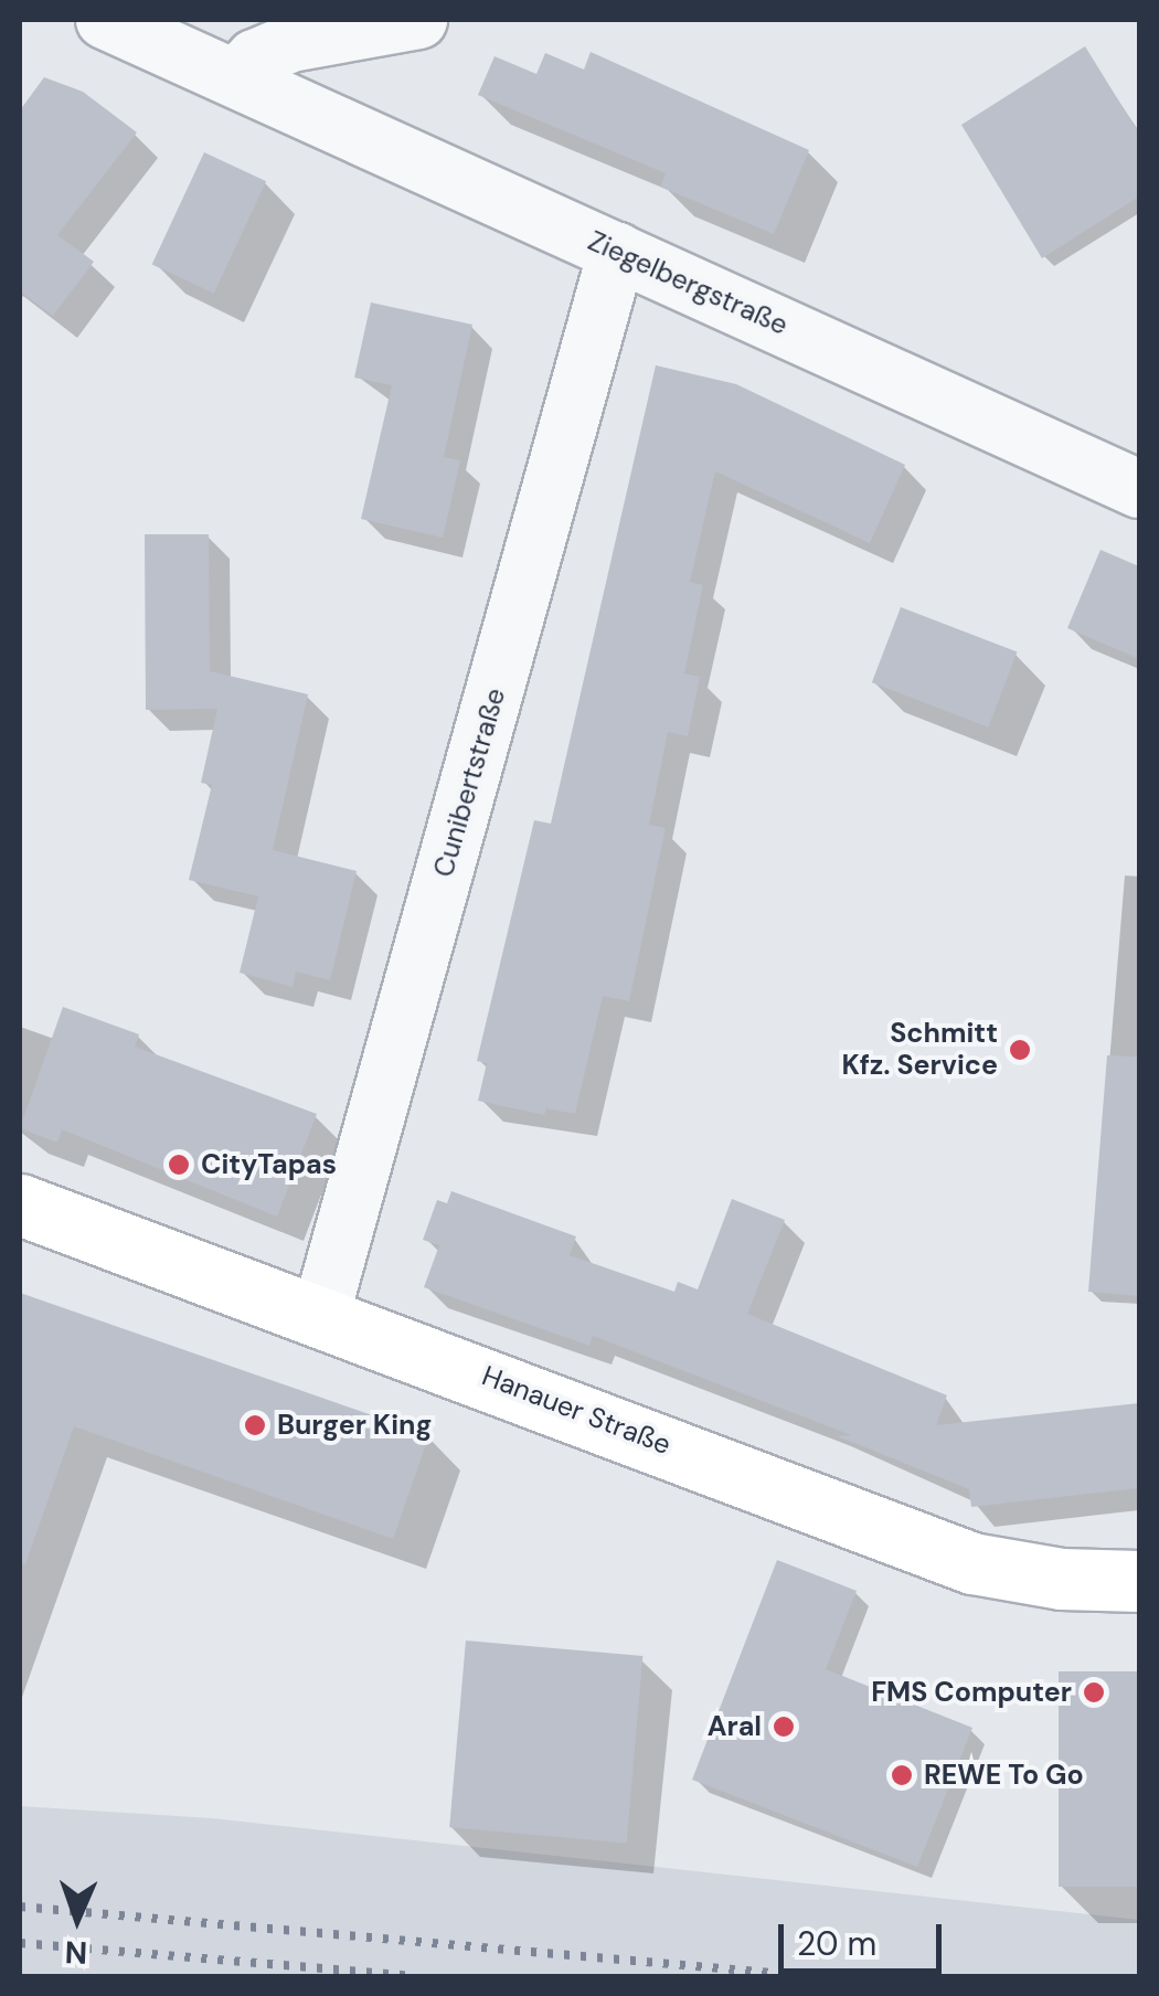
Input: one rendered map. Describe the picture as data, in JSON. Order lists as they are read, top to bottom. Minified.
{"streets":{"main road":["Hanauer Straße"],"street":["Ziegelbergstraße","Cunibertstraße"]},"crossings":[["Ziegelbergstraße","Cunibertstraße"],["Cunibertstraße","Hanauer Straße"]],"places":["Schmitt Kfz. Service","CityTapas","Burger King","FMS Computer","Aral","REWE To Go"],"scale_bar":"20 m","north":"bottom"}
